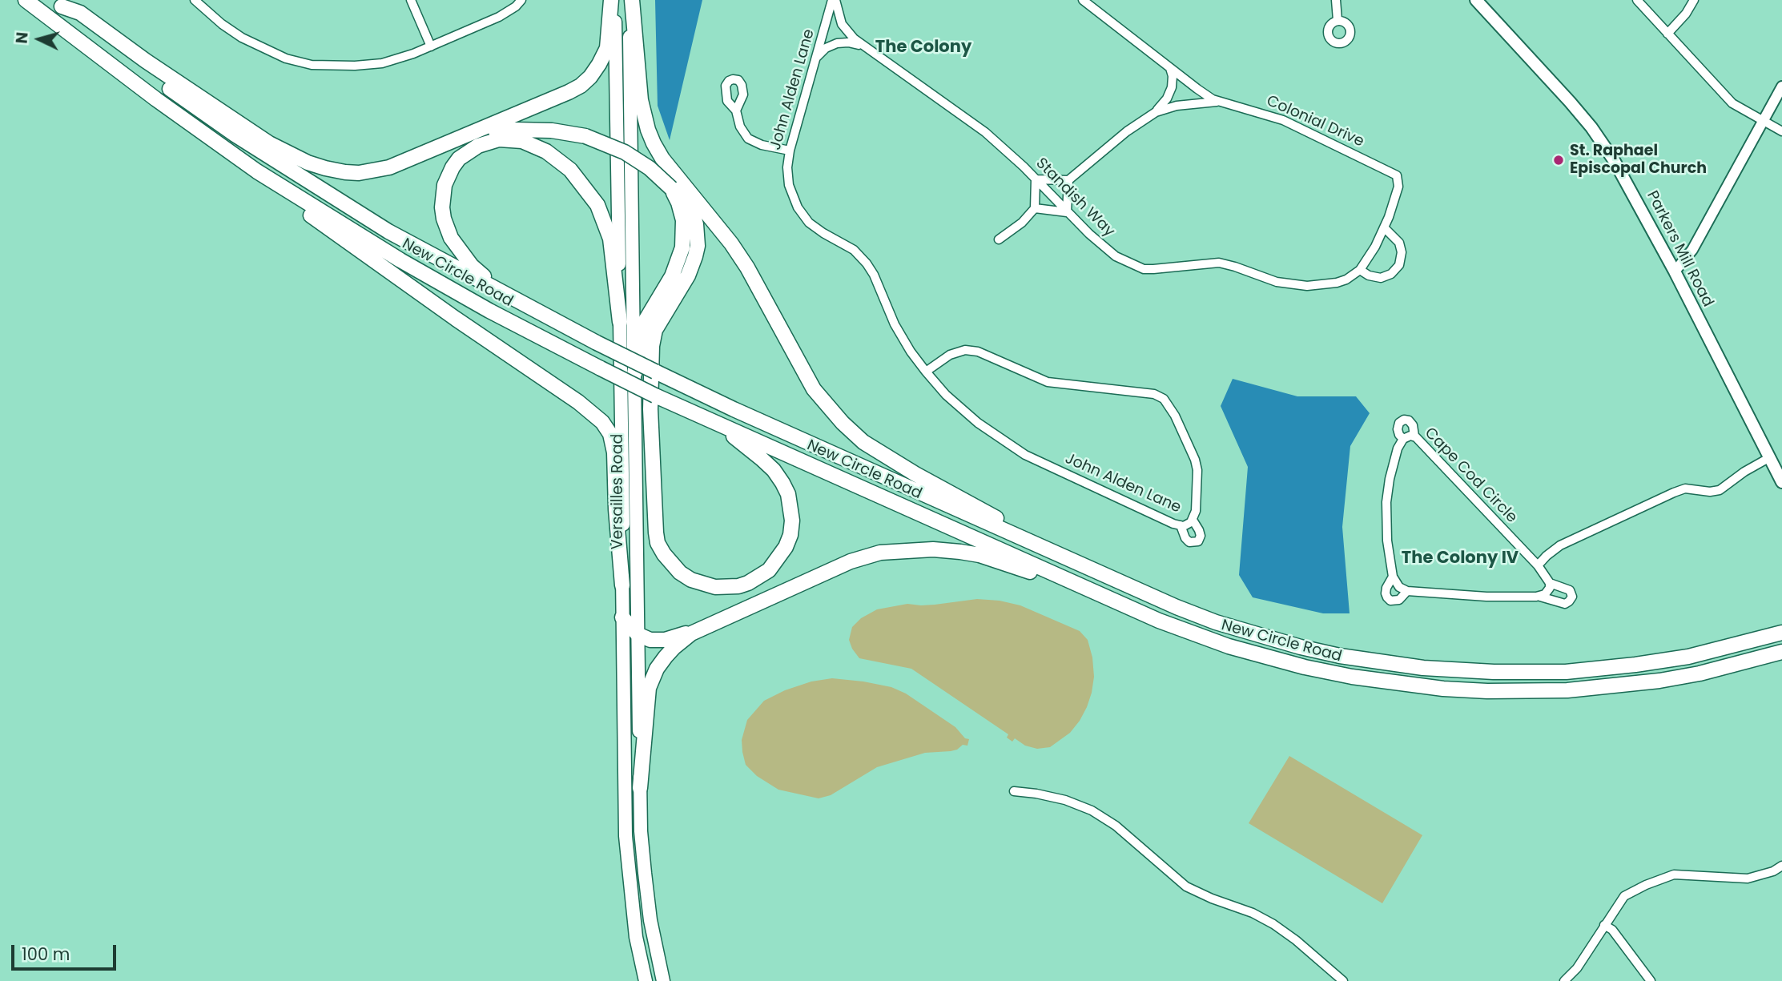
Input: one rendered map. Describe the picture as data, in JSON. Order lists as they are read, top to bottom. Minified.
{"streets":{"highway":["New Circle Road"],"main road":["Parkers Mill Road","Versailles Road"],"street":["John Alden Lane","Colonial Drive","Standish Way","Cape Cod Circle"]},"crossings":[["John Alden Lane","Standish Way"],["Colonial Drive","Standish Way"]],"districts":["The Colony","The Colony IV"],"places":["St. Raphael Episcopal Church"],"scale_bar":"100 m","north":"left"}
